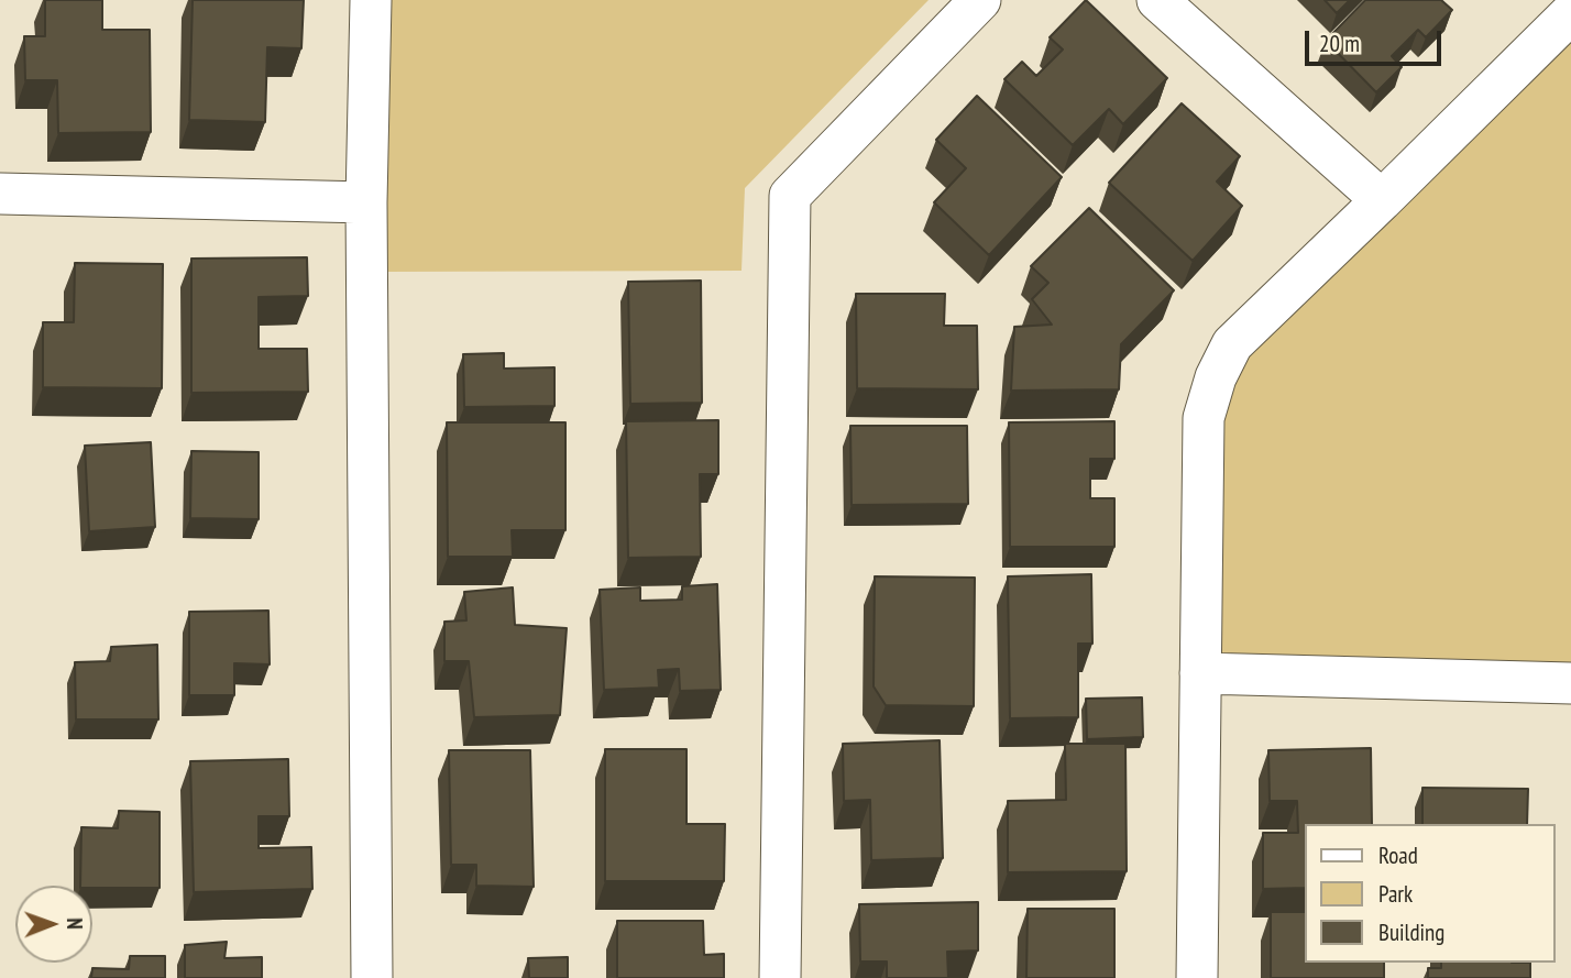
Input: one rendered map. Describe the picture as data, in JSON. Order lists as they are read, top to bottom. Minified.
{"legend":["Road","Park","Building"],"scale_bar":"20 m","north":"right"}
